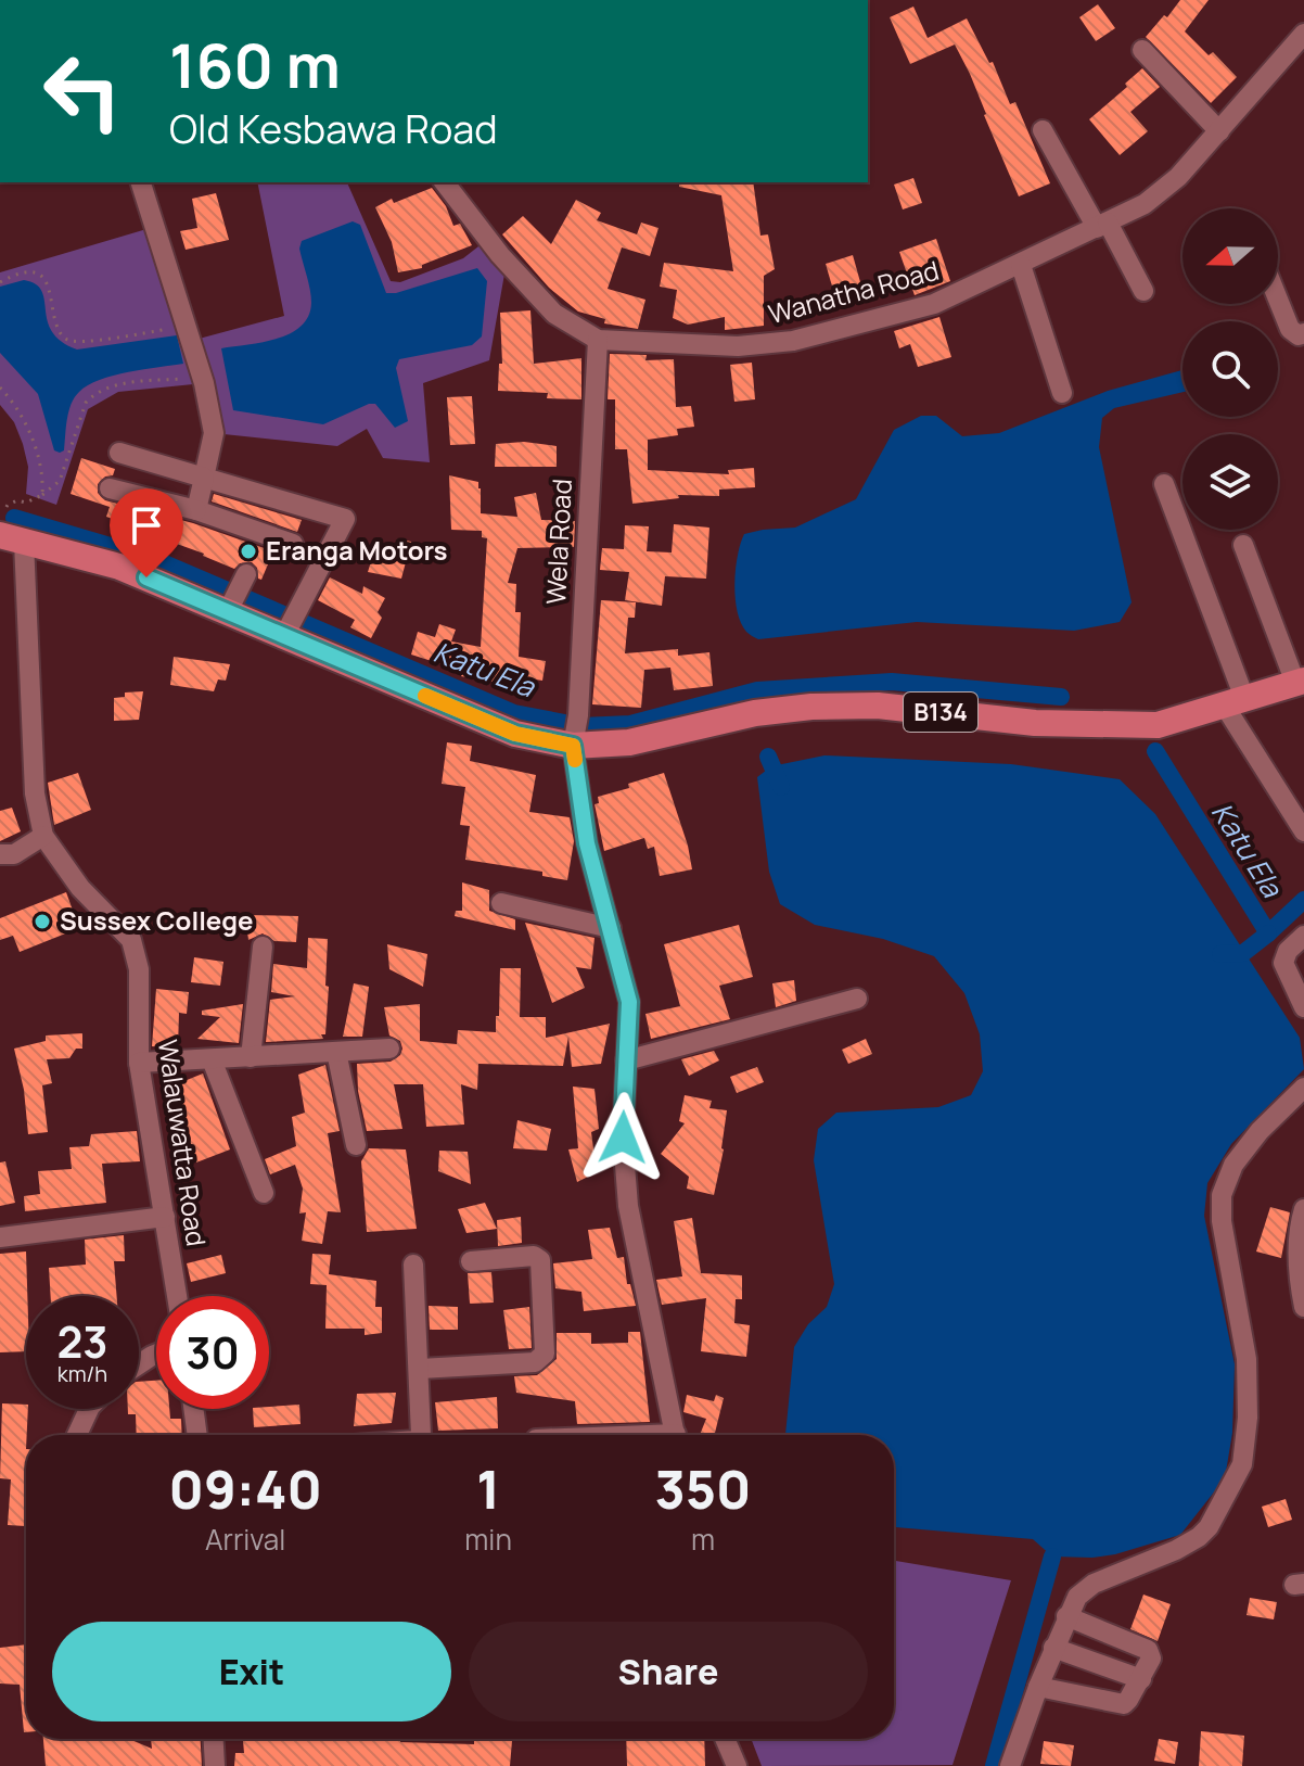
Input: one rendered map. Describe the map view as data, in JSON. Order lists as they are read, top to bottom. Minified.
{"streets":{"main road":["B134"],"street":["Wanatha Road","Wela Road","Walauwatta Road"]},"crossings":[["Wanatha Road","Wela Road"],["Wela Road","B134"],["B134","Walauwatta Road"]],"water":["Katu Ela"],"places":["Eranga Motors","Sussex College"],"north":"left","page":{"turn":["160 m","Old Kesbawa Road"],"speed":"23 km/h","limit":"30","eta":["09:40","Arrival","1","min","350","m"],"buttons":["Exit","Share"]}}
